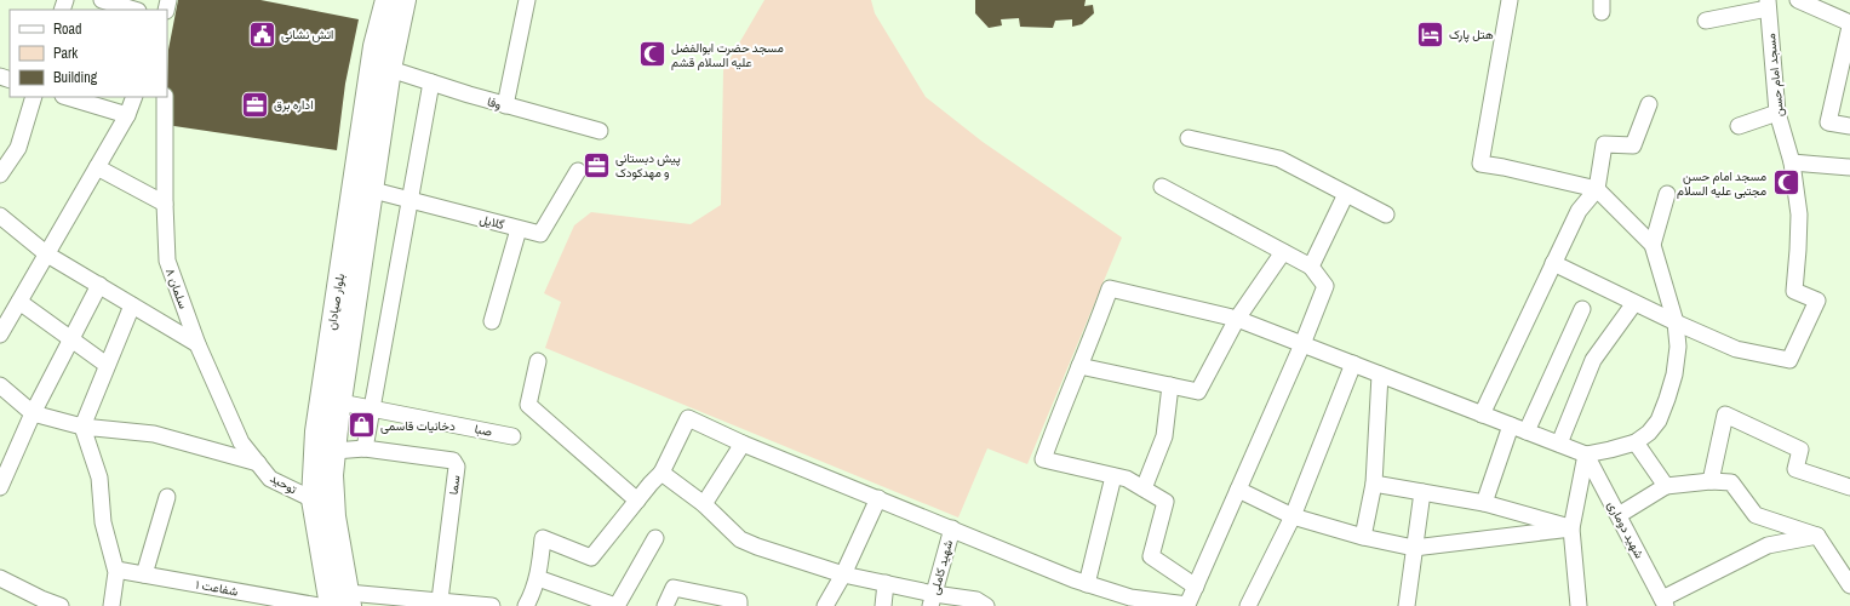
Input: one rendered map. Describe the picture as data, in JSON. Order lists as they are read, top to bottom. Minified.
{"streets":{"main road":["بلوار صیادان"],"street":["مسجد امام حسن","وفا","گلایل","سلمان ۸","صبا","توحید","سما","شهید دوماری","شهید کاملی","شفاعت ۱"]},"crossings":[["وفا","بلوار صیادان"],["گلایل","بلوار صیادان"],["سلمان ۸","توحید"],["بلوار صیادان","صبا"],["بلوار صیادان","توحید"],["بلوار صیادان","سما"]],"places":{"public building":["اتش نشانى"],"hotel":["هتل پارک"],"mosque":["مسجد حضرت ابوالفضل علیه السلام قشم","مسجد امام حسن مجتبی علیه السلام"],"office":["اداره برق","پیش دبستانی و مهدکودک"],"shop":["دخانیات قاسمی"]},"legend":["Road","Park","Building"]}
